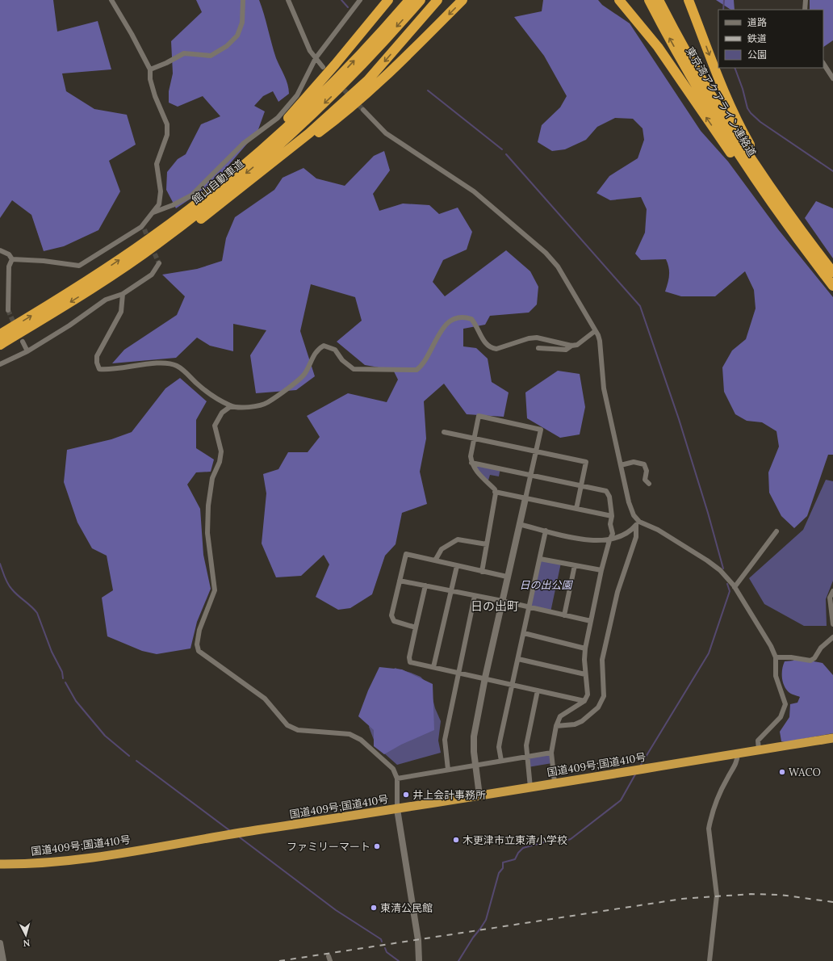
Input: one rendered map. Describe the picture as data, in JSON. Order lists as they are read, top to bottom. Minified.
{"streets":{"highway":["東京湾アクアライン連絡道","館山自動車道","国道409号;国道410号"]},"districts":["日の出町"],"parks":["日の出公園"],"places":["WACO","井上会計事務所","木更津市立東清小学校","ファミリーマート","東清公民館"],"legend":["道路","鉄道","公園"],"north":"bottom"}
